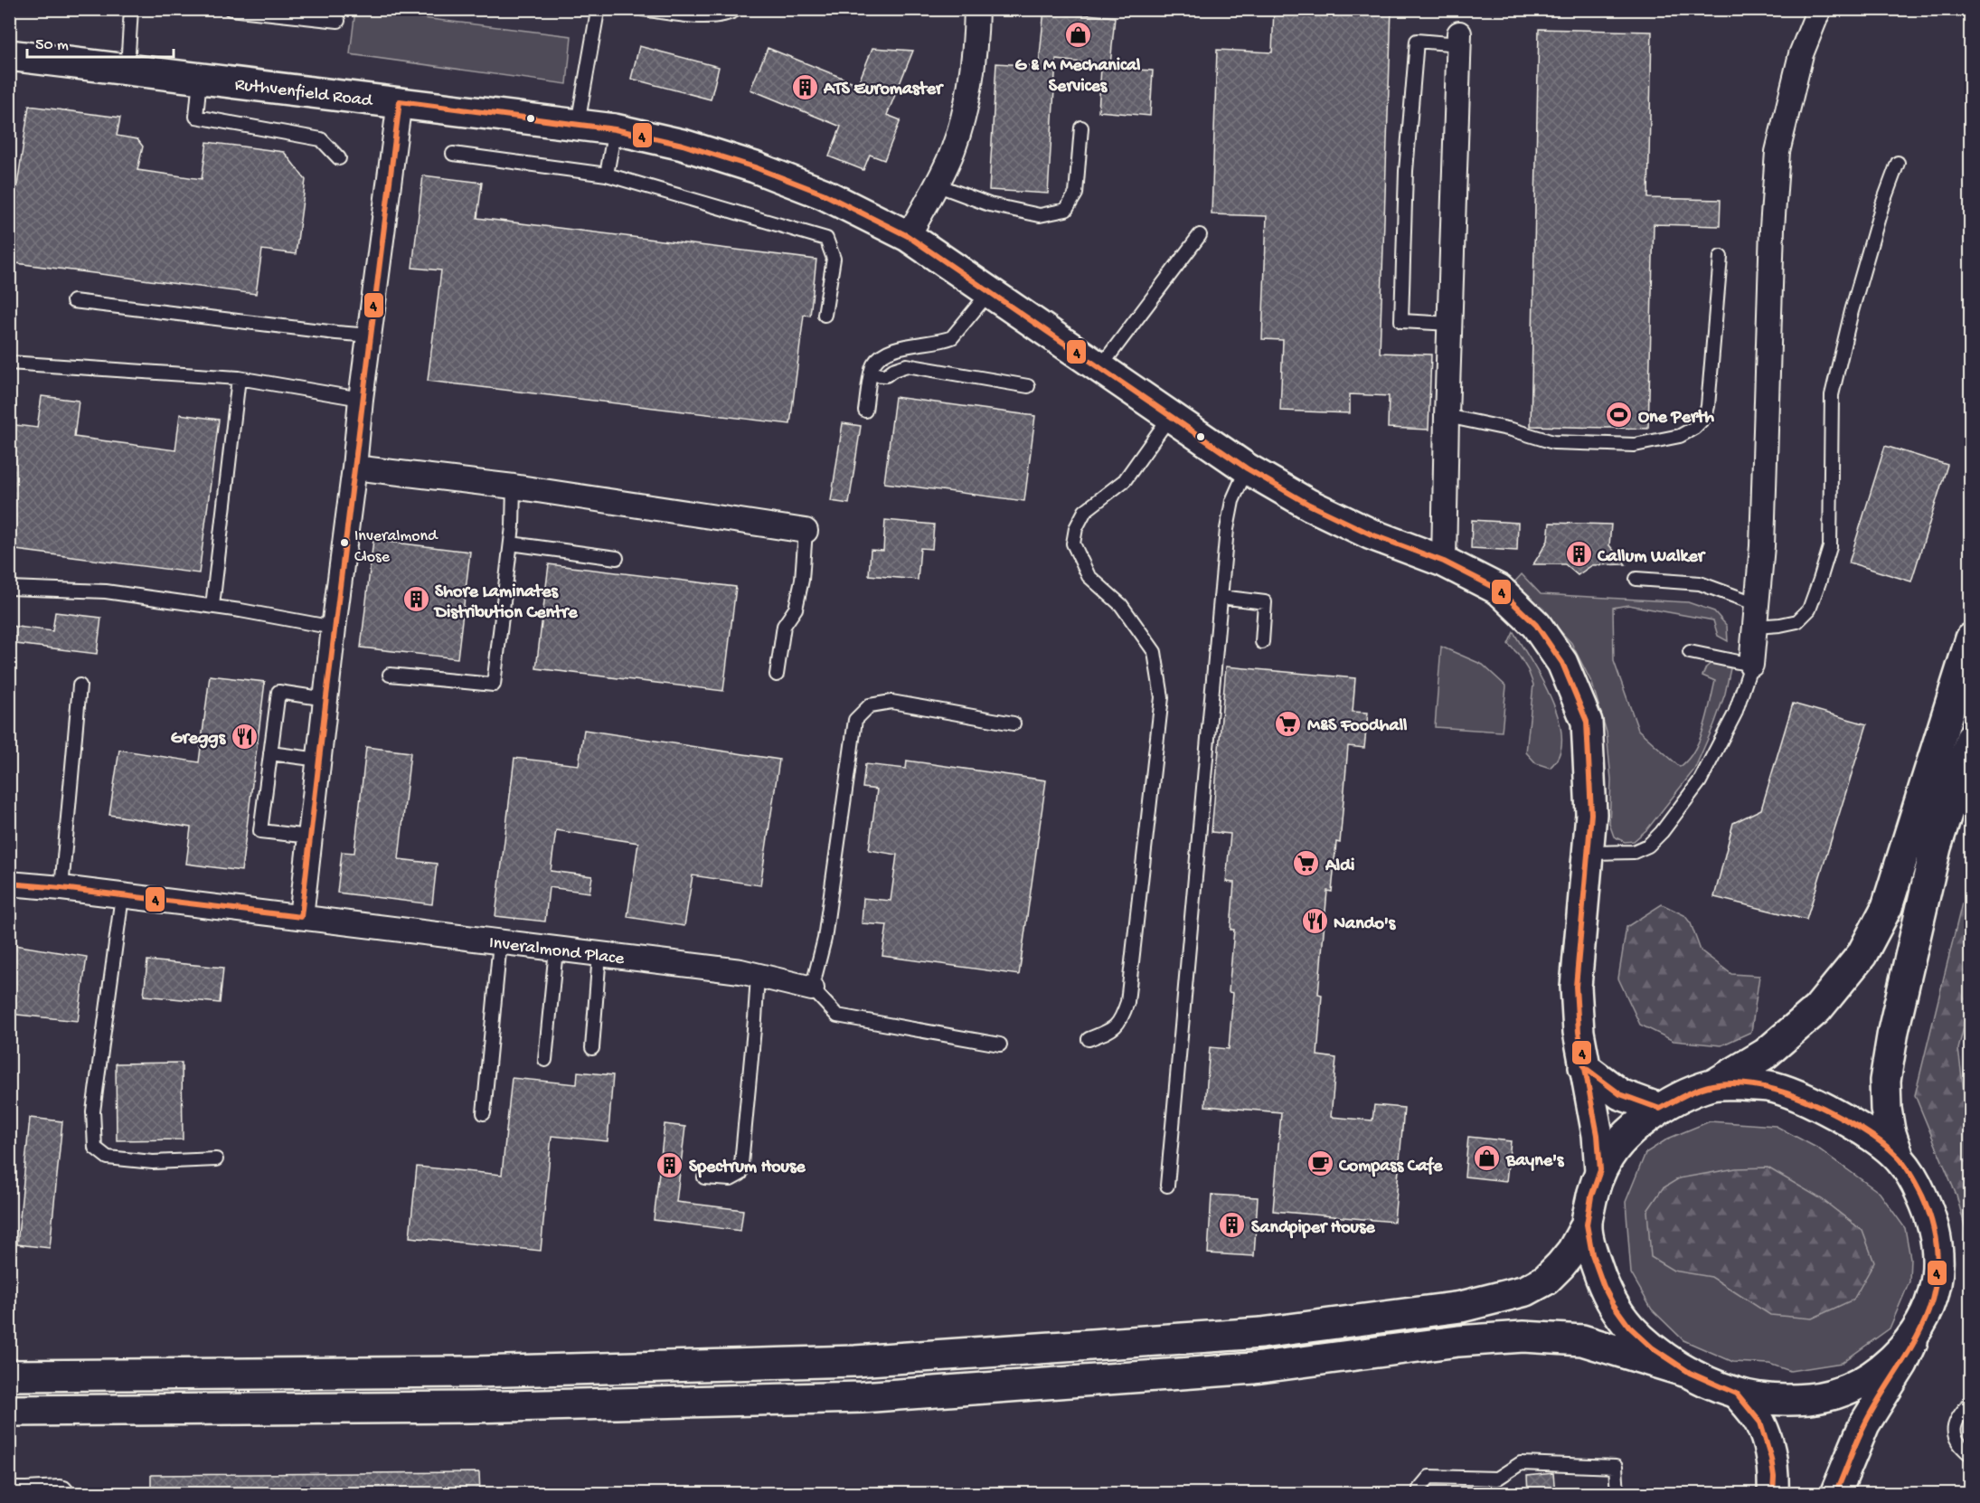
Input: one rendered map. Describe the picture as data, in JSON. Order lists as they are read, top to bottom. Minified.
{"streets":{"main road":["Ruthvenfield Road"],"street":["Inveralmond Place"]},"places":{"shop":["G & M Mechanical Services","Bayne's"],"building":["ATS Euromaster","Callum Walker","Shore Laminates Distribution Centre","Spectrum House","Sandpiper House"],"sports":["One Perth"],"other":["Inveralmond Close"],"supermarket":["M&S Foodhall","Aldi"],"restaurant":["Greggs","Nando's"],"cafe":["Compass Cafe"]},"lines":["transit line 4"],"scale_bar":"50 m"}
